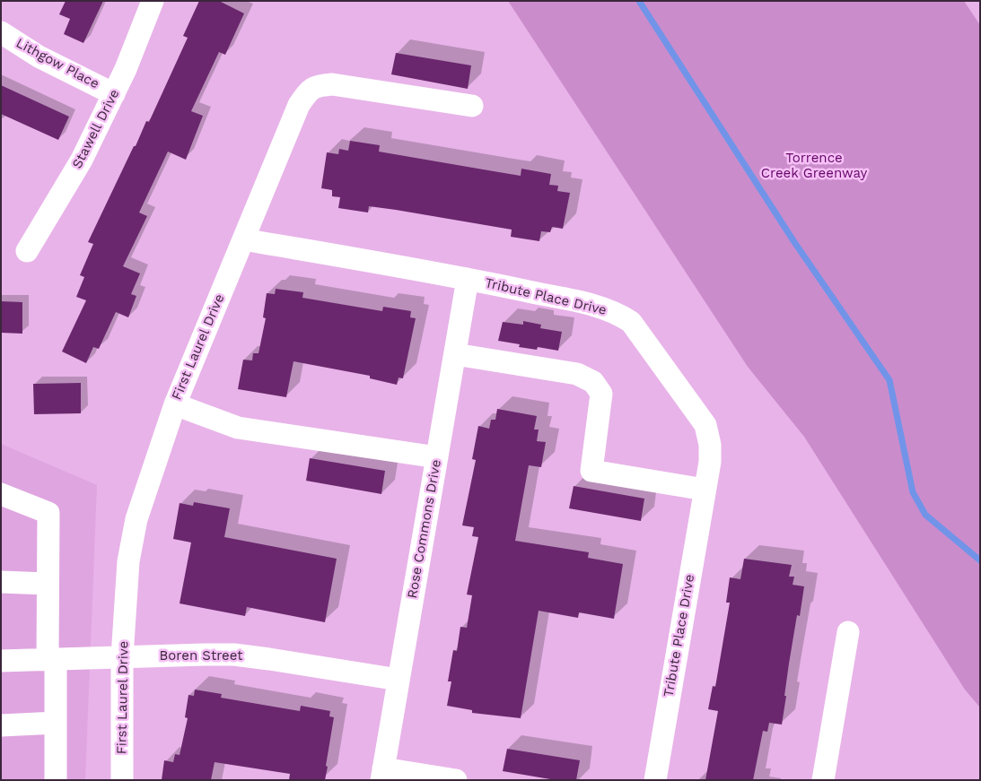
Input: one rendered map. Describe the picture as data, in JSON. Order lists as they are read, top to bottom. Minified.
{"streets":{"street":["Lithgow Place","Stawell Drive","Tribute Place Drive","First Laurel Drive","Rose Commons Drive","Boren Street"]},"crossings":[["Lithgow Place","Stawell Drive"],["Tribute Place Drive","First Laurel Drive"],["Tribute Place Drive","Rose Commons Drive"],["First Laurel Drive","Boren Street"],["Rose Commons Drive","Boren Street"]],"parks":["Torrence Creek Greenway"]}
